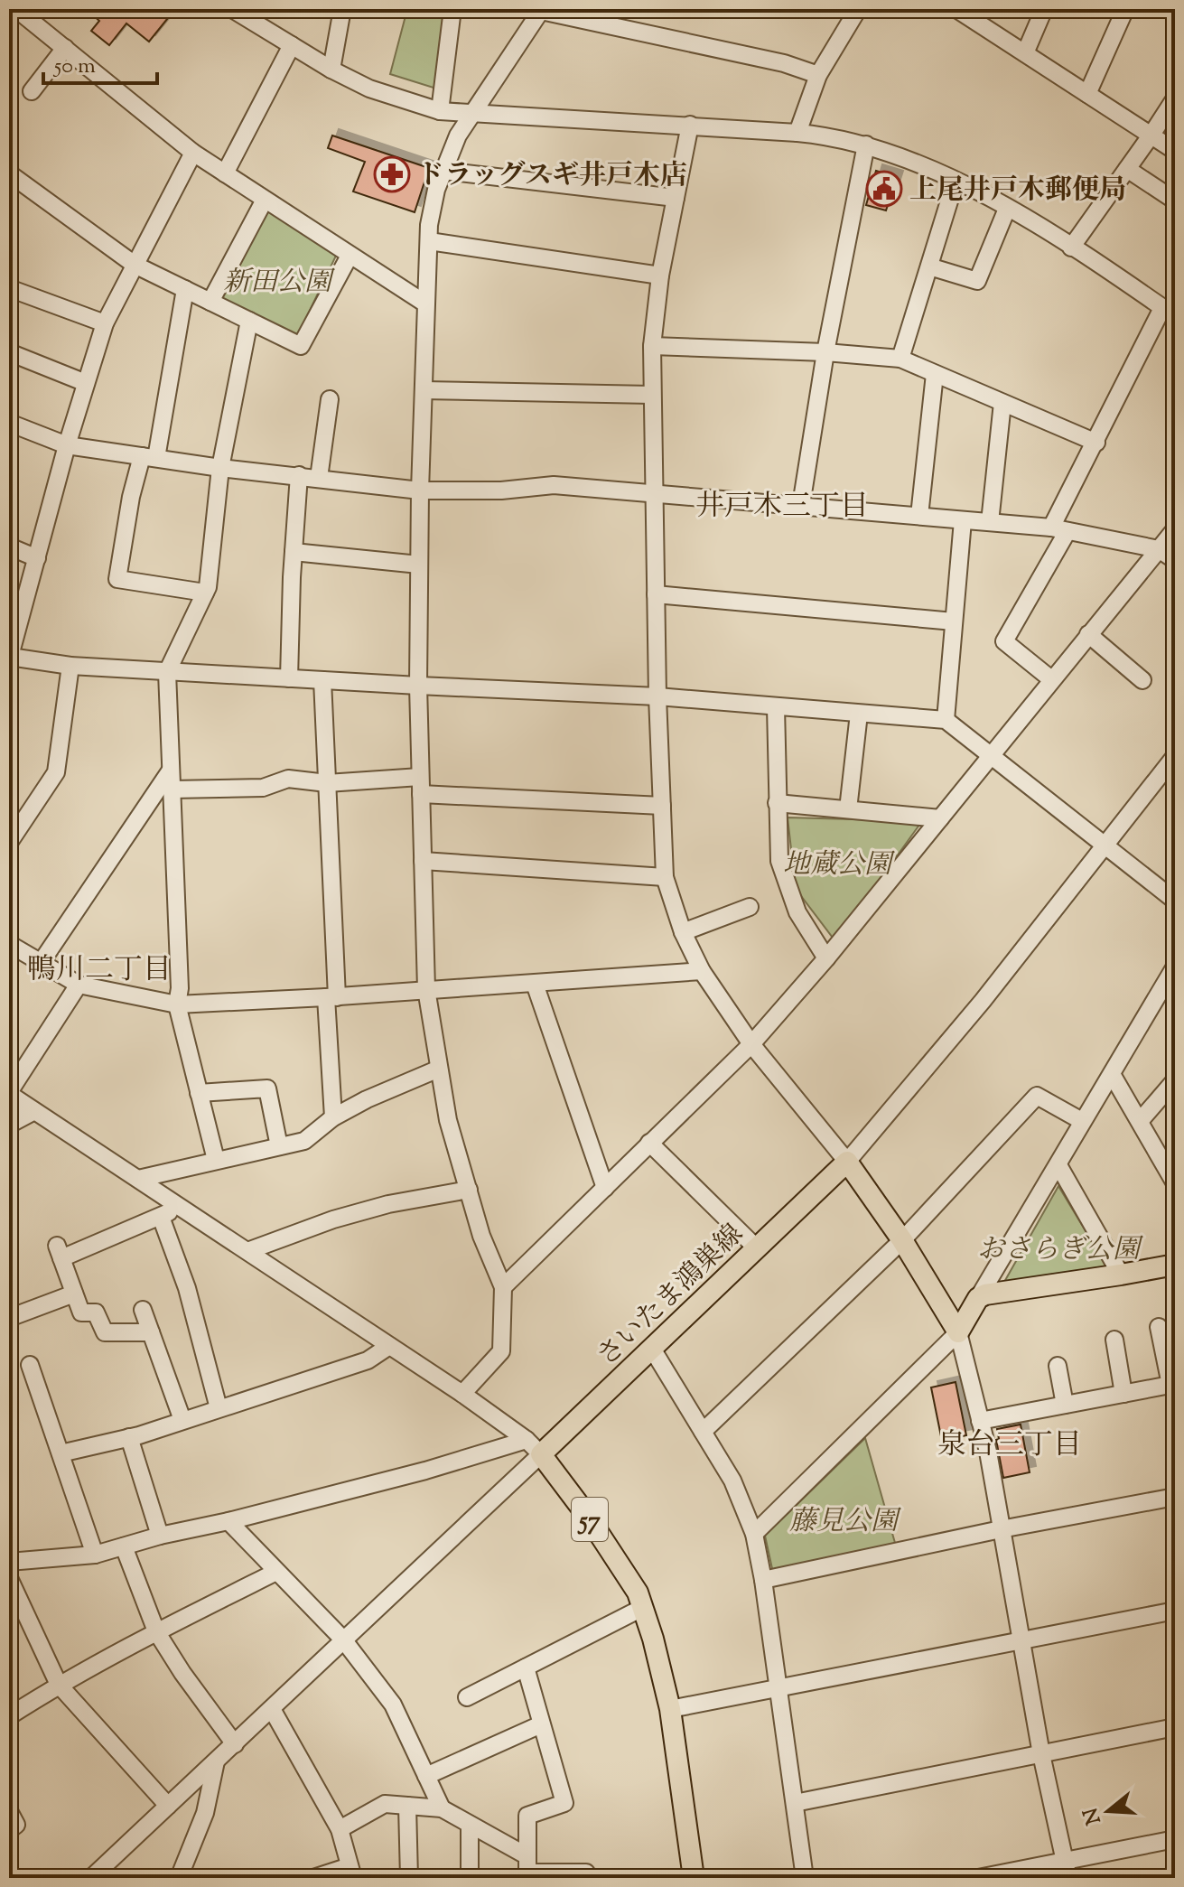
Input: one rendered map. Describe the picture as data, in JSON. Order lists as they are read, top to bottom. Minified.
{"streets":{"main road":["さいたま鴻巣線","57"]},"crossings":[["さいたま鴻巣線","57"]],"districts":["井戸木三丁目","鴨川二丁目","泉台三丁目"],"parks":["新田公園","地蔵公園","おさらぎ公園","藤見公園"],"places":{"pharmacy":["ドラッグスギ井戸木店"],"public building":["上尾井戸木郵便局"]},"scale_bar":"50 m","north":"left"}
